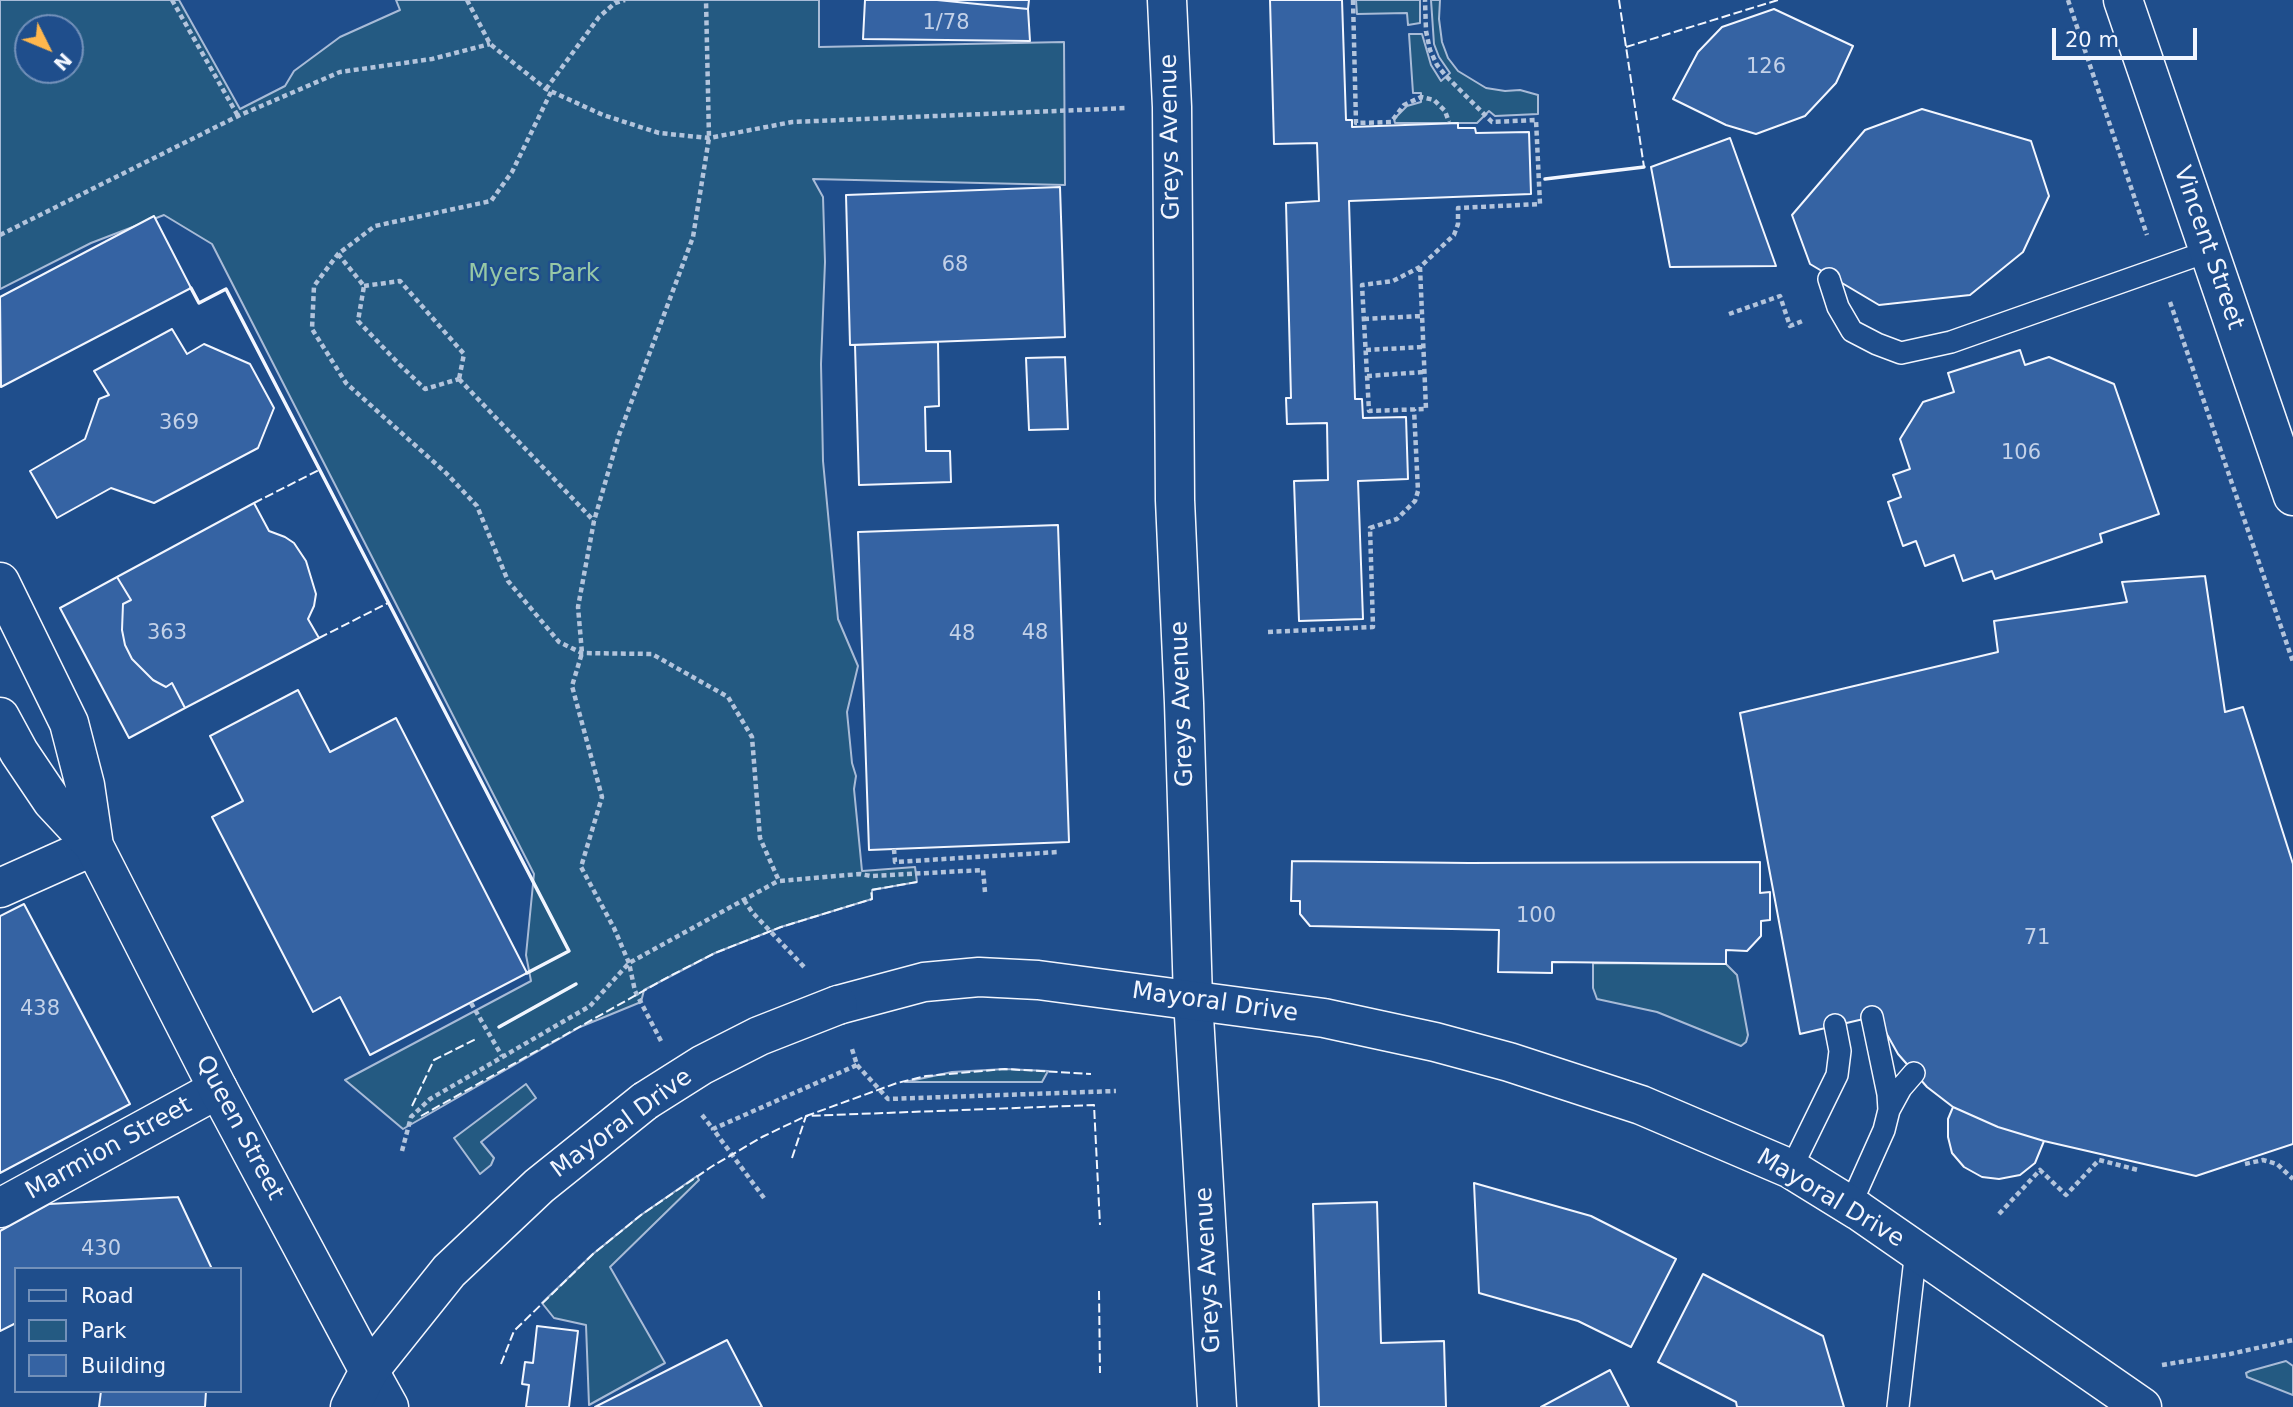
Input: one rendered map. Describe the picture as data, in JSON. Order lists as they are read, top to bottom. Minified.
{"streets":{"main road":["Greys Avenue","Vincent Street","Mayoral Drive","Queen Street","Marmion Street"]},"crossings":[["Greys Avenue","Mayoral Drive"],["Mayoral Drive","Queen Street"],["Queen Street","Marmion Street"]],"parks":["Myers Park"],"house_numbers":["1/78","126","68","369","106","363","48","48","100","71","438","430"],"legend":["Road","Park","Building"],"scale_bar":"20 m","north":"bottom right"}
